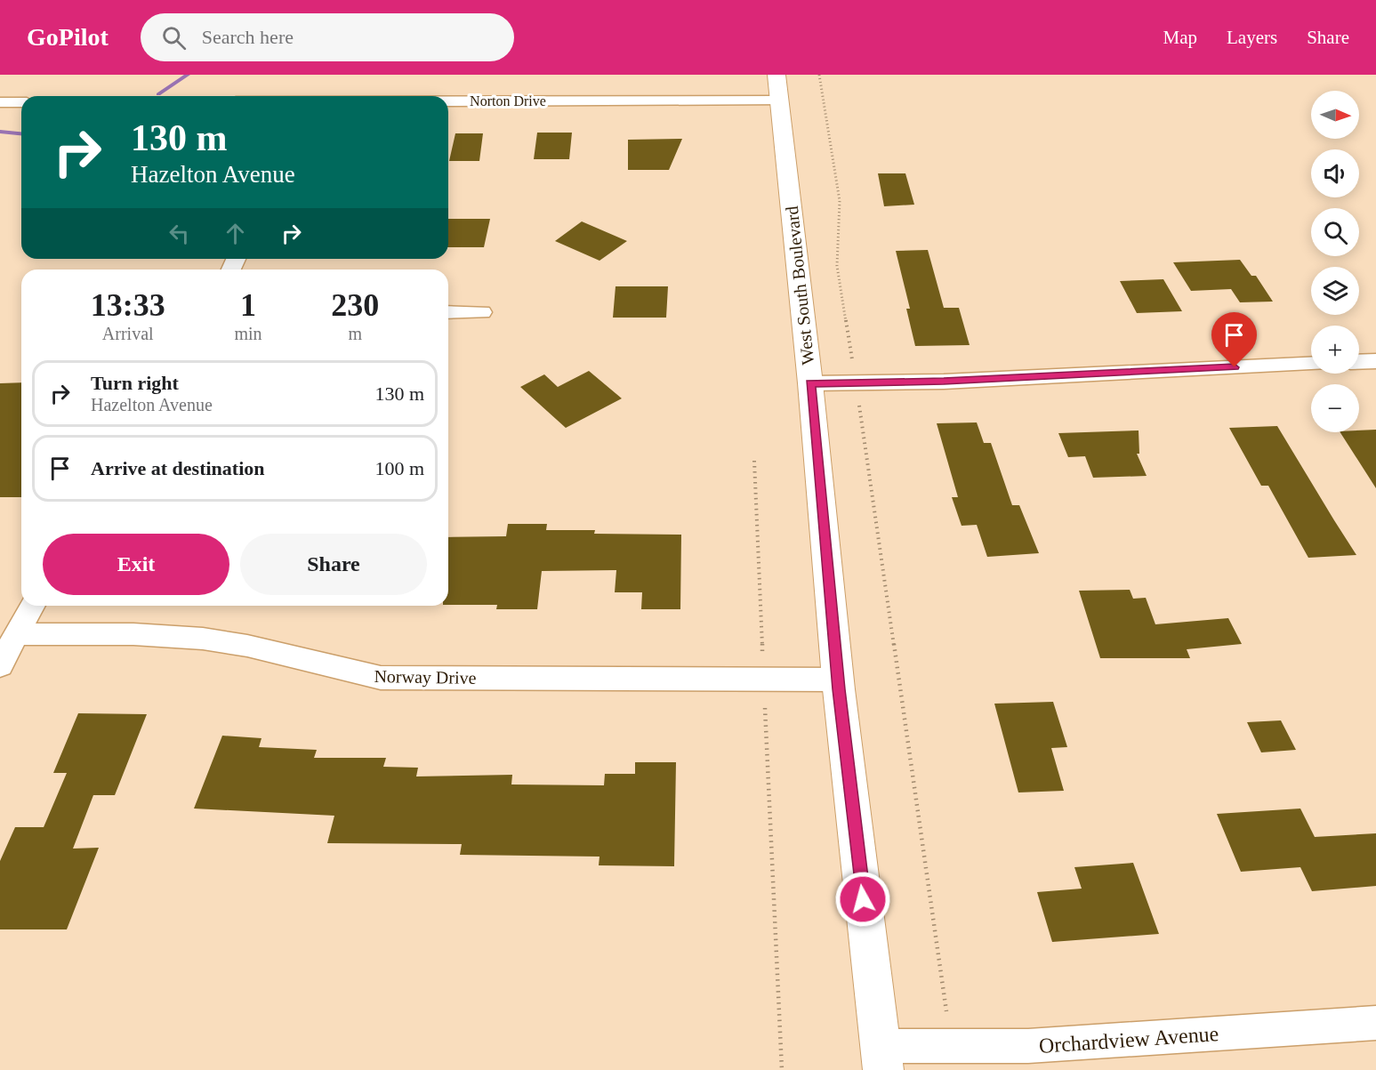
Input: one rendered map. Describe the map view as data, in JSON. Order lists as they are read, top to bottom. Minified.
{"streets":{"street":["Norton Drive","West South Boulevard","Norway Drive","Orchardview Avenue"]},"crossings":[["Norton Drive","West South Boulevard"],["West South Boulevard","Norway Drive"],["West South Boulevard","Orchardview Avenue"]],"north":"right","page":{"header":"GoPilot","search":"Search here","nav":["Map","Layers","Share"],"map_buttons":["+","−"],"turn":["130 m","Hazelton Avenue"],"eta":["13:33","Arrival","1","min","230","m"],"list":[{"name":"Turn right","note":"Hazelton Avenue","value":"130 m"},{"name":"Arrive at destination","value":"100 m"}],"buttons":["Exit","Share"]}}
